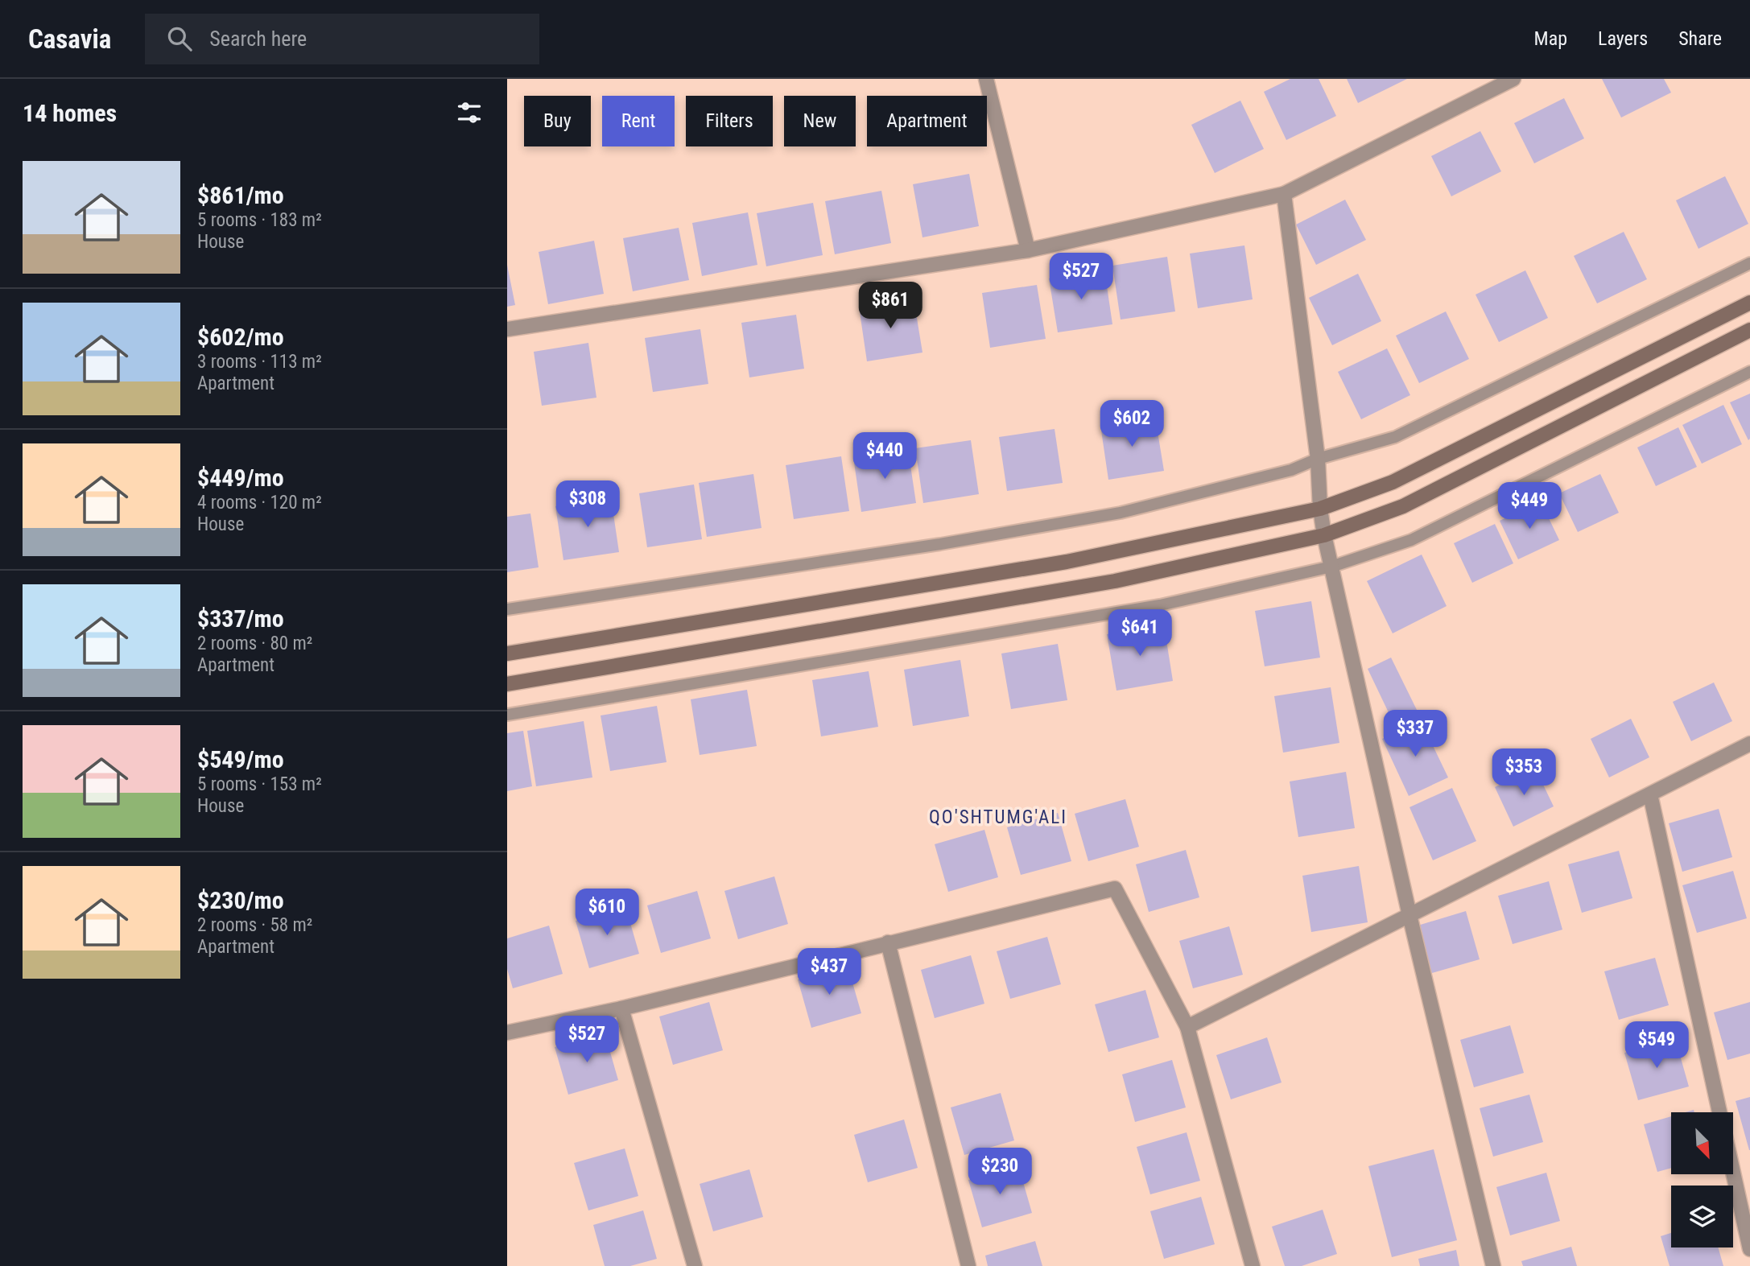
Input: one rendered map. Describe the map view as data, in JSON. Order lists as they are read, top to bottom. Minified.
{"districts":["QO'SHTUMG'ALI"],"north":"bottom right","page":{"header":"Casavia","search":"Search here","nav":["Map","Layers","Share"],"heading":"14 homes","chip":["Buy","Rent","Filters","New","Apartment"],"list":[{"name":"$861/mo","note":"5 rooms · 183 m² · House"},{"name":"$602/mo","note":"3 rooms · 113 m² · Apartment"},{"name":"$449/mo","note":"4 rooms · 120 m² · House"},{"name":"$337/mo","note":"2 rooms · 80 m² · Apartment"},{"name":"$549/mo","note":"5 rooms · 153 m² · House"},{"name":"$230/mo","note":"2 rooms · 58 m² · Apartment"}],"price":["$527","$861","$602","$440","$308","$449","$641","$337","$353","$610","$437","$527","$549","$230"]}}
